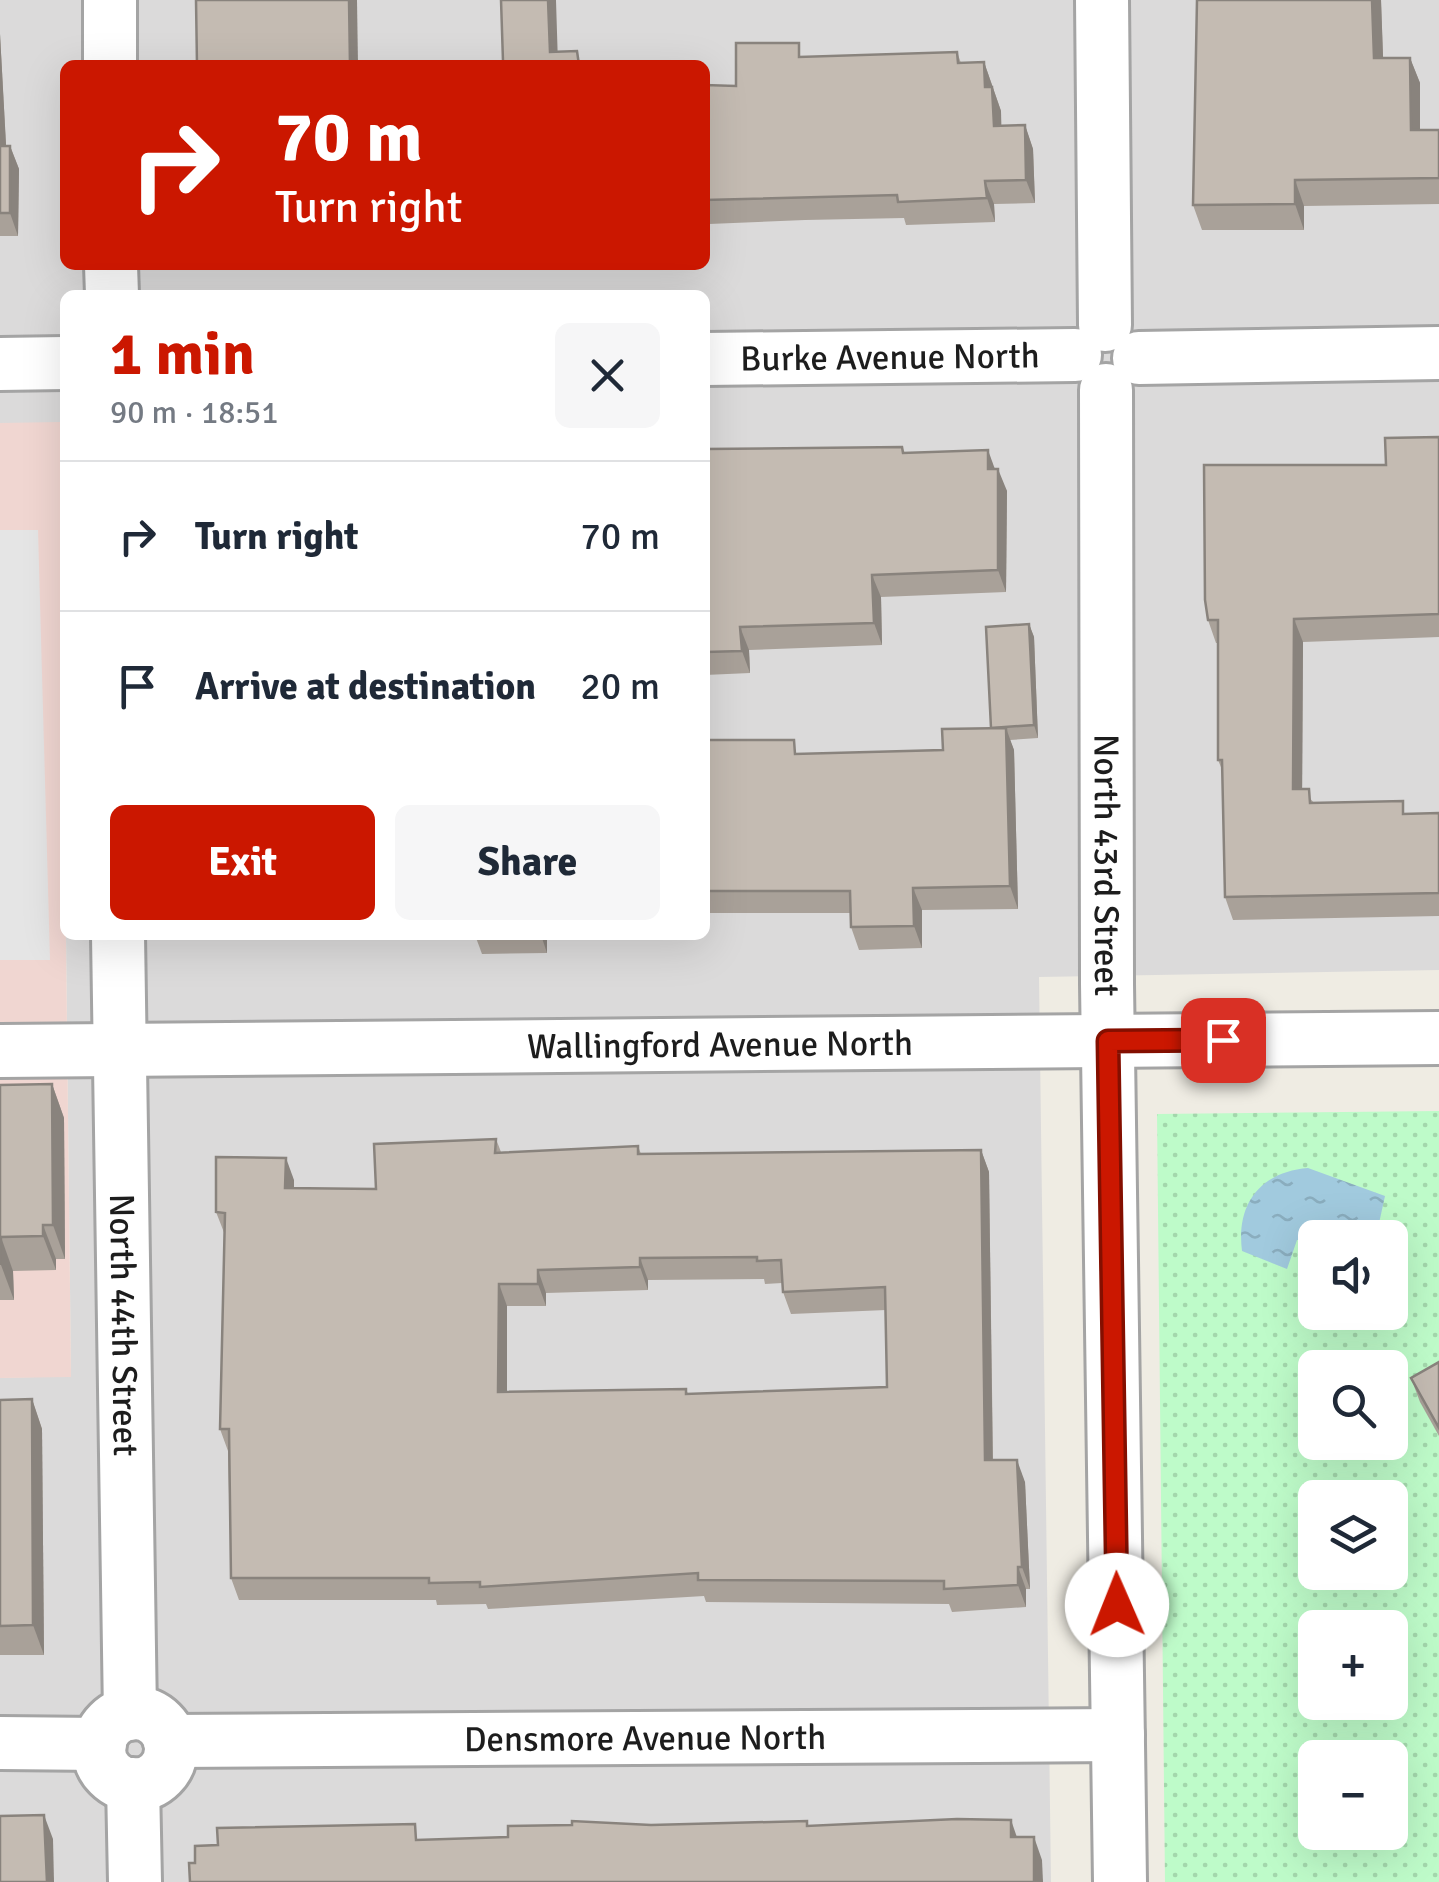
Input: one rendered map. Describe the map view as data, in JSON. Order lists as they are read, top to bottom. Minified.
{"streets":{"street":["Burke Avenue North","North 43rd Street","Wallingford Avenue North","North 44th Street","Densmore Avenue North"]},"crossings":[["Burke Avenue North","North 43rd Street"],["North 43rd Street","Wallingford Avenue North"],["North 43rd Street","Densmore Avenue North"],["Wallingford Avenue North","North 44th Street"],["North 44th Street","Densmore Avenue North"]],"page":{"turn":["70 m","Turn right"],"heading":["1 min","90 m · 18:51"],"list":[{"name":"Turn right","value":"70 m"},{"name":"Arrive at destination","value":"20 m"}],"buttons":["Exit","Share"],"map_buttons":["+","−"]}}
